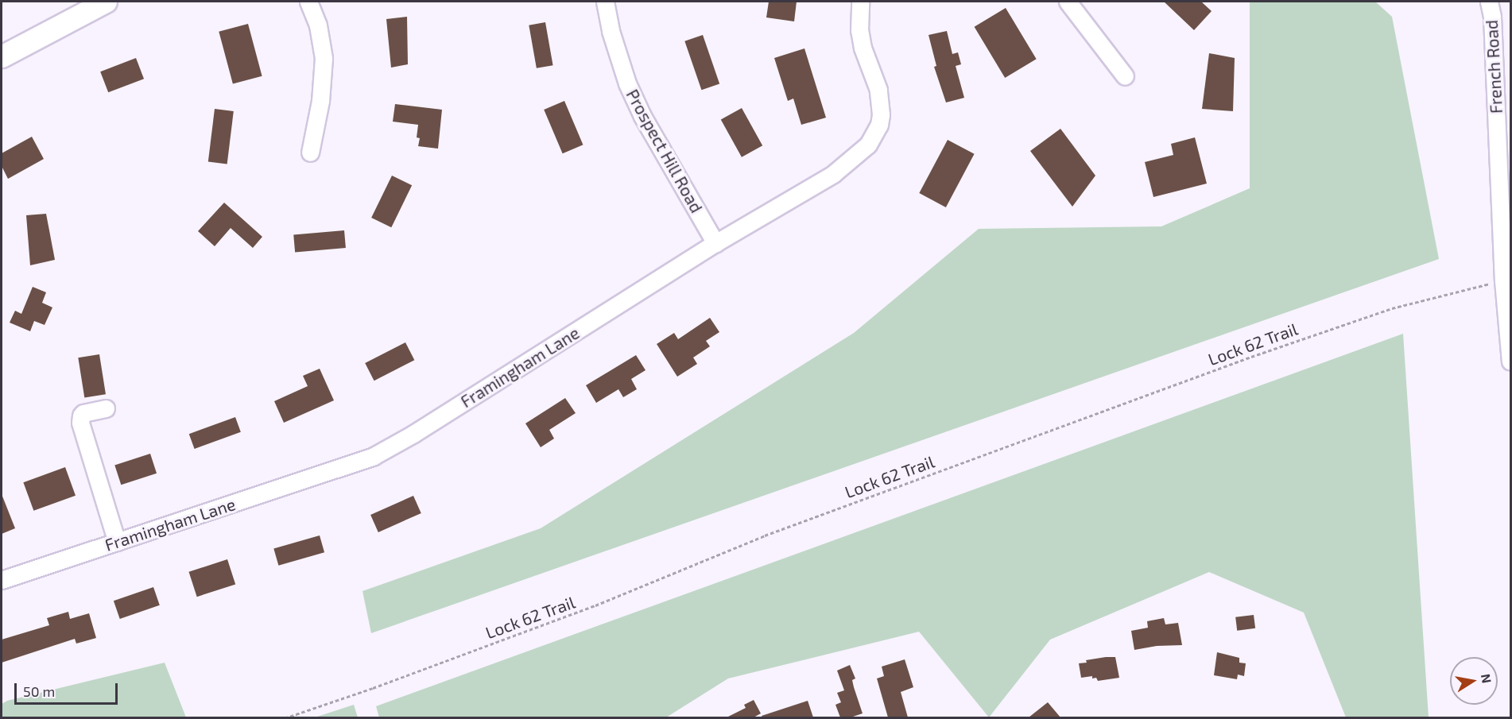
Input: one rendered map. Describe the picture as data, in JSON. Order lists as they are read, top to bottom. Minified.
{"streets":{"street":["French Road","Prospect Hill Road","Framingham Lane"],"path":["Lock 62 Trail"]},"crossings":[["French Road","Lock 62 Trail"],["Prospect Hill Road","Framingham Lane"]],"scale_bar":"50 m","north":"right"}
